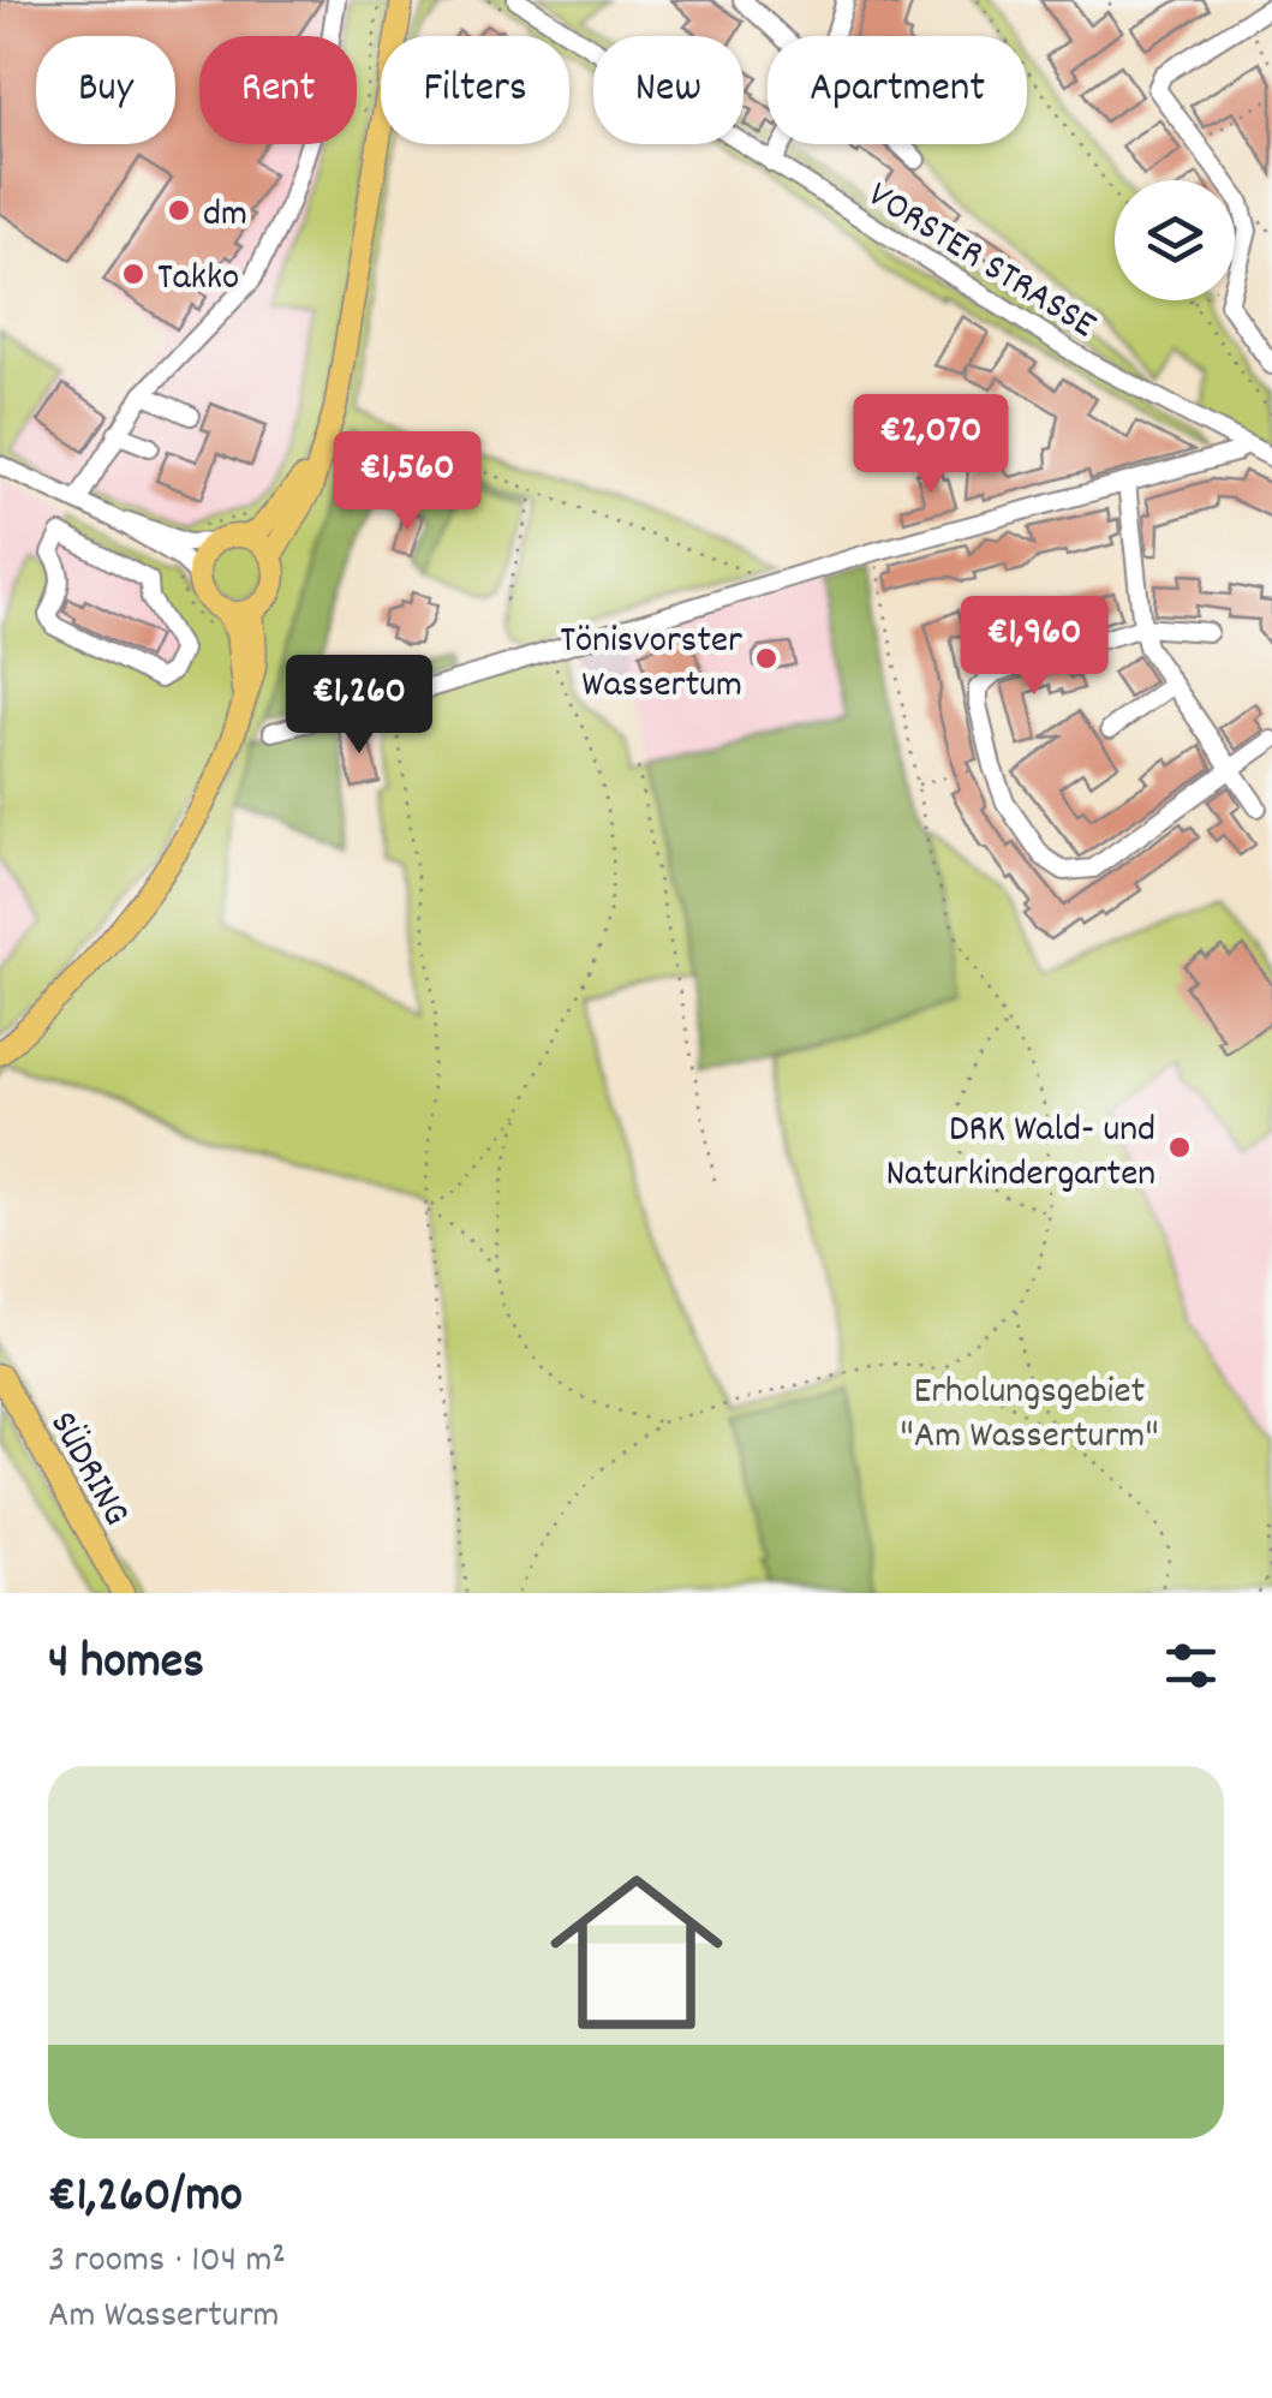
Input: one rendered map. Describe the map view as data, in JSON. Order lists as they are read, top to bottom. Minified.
{"streets":{"main road":["SÜDRING"],"street":["VORSTER STRASSE"]},"parks":["Erholungsgebiet \"Am Wasserturm\""],"places":["dm","Takko","Tönisvorster Wassertum","DRK Wald- und Naturkindergarten"],"page":{"chip":["Buy","Rent","Filters","New","Apartment"],"price":["€2,070","€1,560","€1,960","€1,260"],"heading":"4 homes","list":[{"name":"€1,260/mo","note":"3 rooms · 104 m² · Am Wasserturm"}]}}
